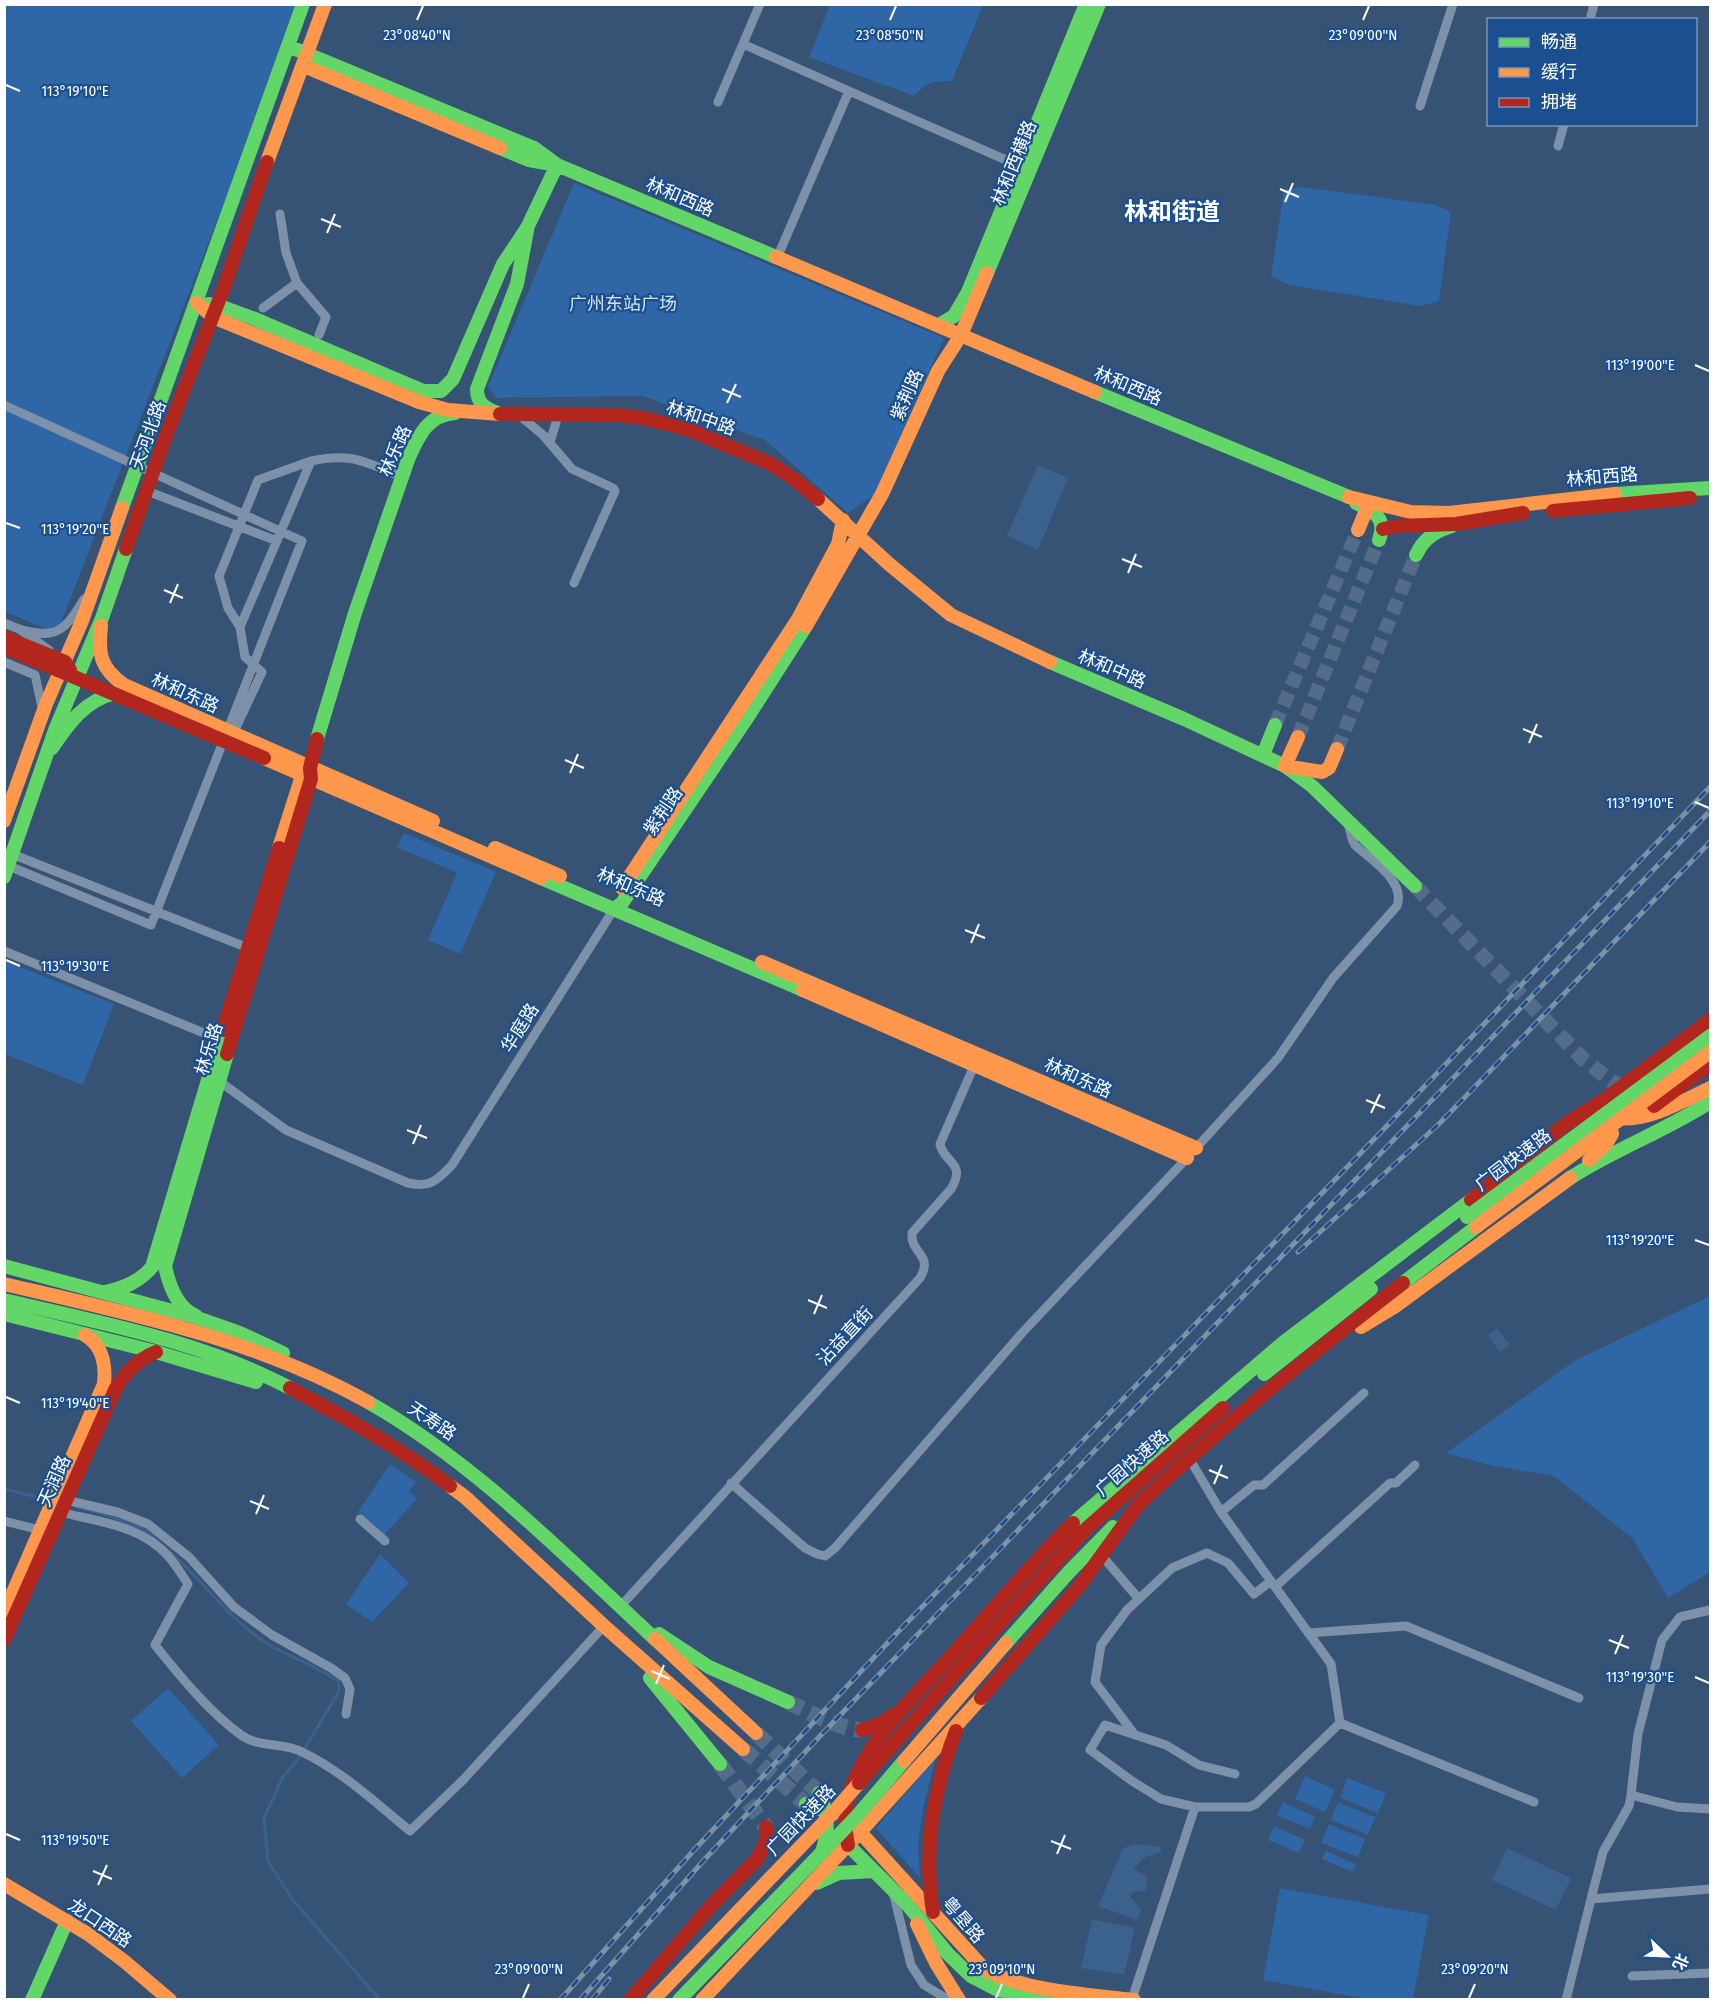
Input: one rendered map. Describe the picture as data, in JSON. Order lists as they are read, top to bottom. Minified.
{"streets":{"main road":["林和西横路","林和西路","紫荆路","林和中路","天河北路","林乐路","林和东路","广园快速路","天寿路","天润路","粤垦路","龙口西路"],"street":["华庭路","沾益直街"]},"crossings":[["林和西横路","林和西路"],["林和西横路","紫荆路"],["林和西路","紫荆路"],["林和西路","天河北路"],["紫荆路","林和中路"],["紫荆路","林和东路"],["紫荆路","华庭路"],["林和中路","天河北路"],["林和中路","林乐路"],["天河北路","林和东路"],["林乐路","林和东路"],["林乐路","华庭路"],["林和东路","华庭路"],["林和东路","沾益直街"],["沾益直街","天寿路"]],"districts":["林和街道"],"parks":["广州东站广场"],"legend":["畅通","缓行","拥堵"],"north":"bottom right","coordinates":["23°08'40\"N","23°08'50\"N","23°09'00\"N","113°19'10\"E","113°19'00\"E","113°19'20\"E","113°19'30\"E","113°19'40\"E","113°19'50\"E","23°09'10\"N","23°09'20\"N"]}
